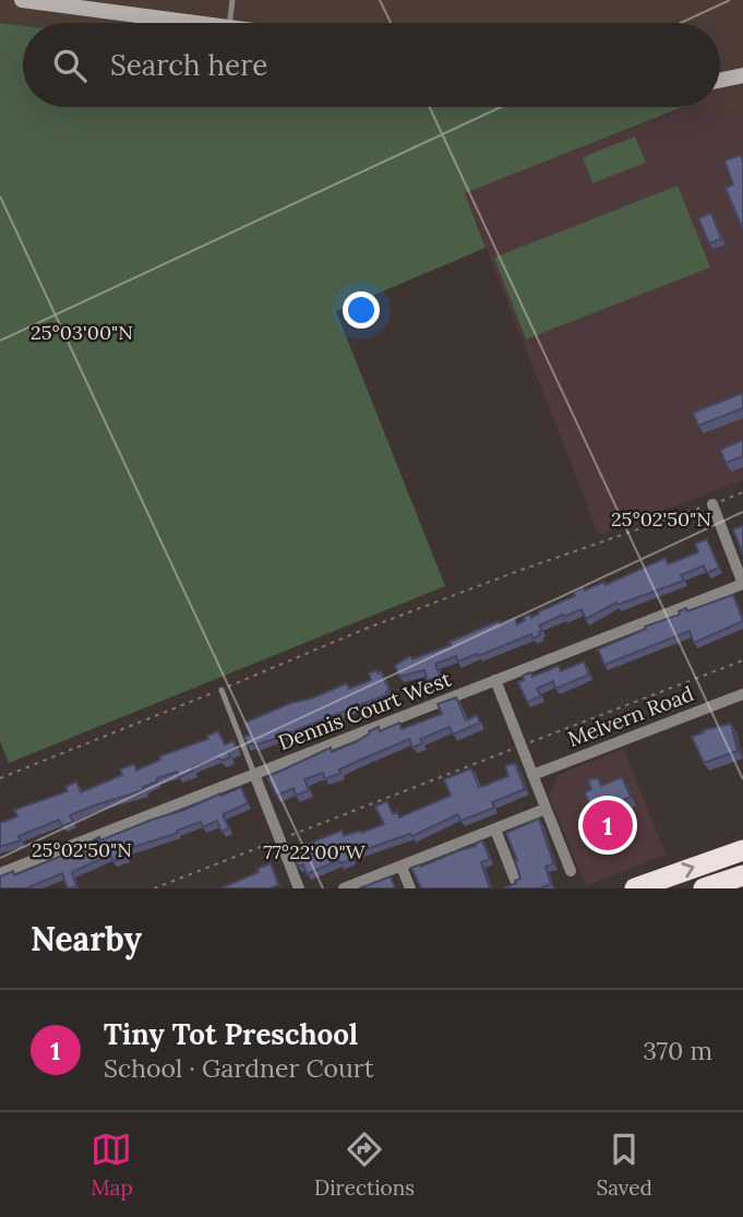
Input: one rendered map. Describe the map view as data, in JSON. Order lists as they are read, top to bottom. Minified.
{"streets":{"street":["Dennis Court West","Melvern Road"]},"page":{"search":"Search here","pins":"1","heading":"Nearby","list":[{"mark":"1","name":"Tiny Tot Preschool","note":"School · Gardner Court","value":"370 m"}],"nav":["Map","Directions","Saved"]},"coordinates":["25°03'00\"N","25°02'50\"N","77°22'00\"W"]}
